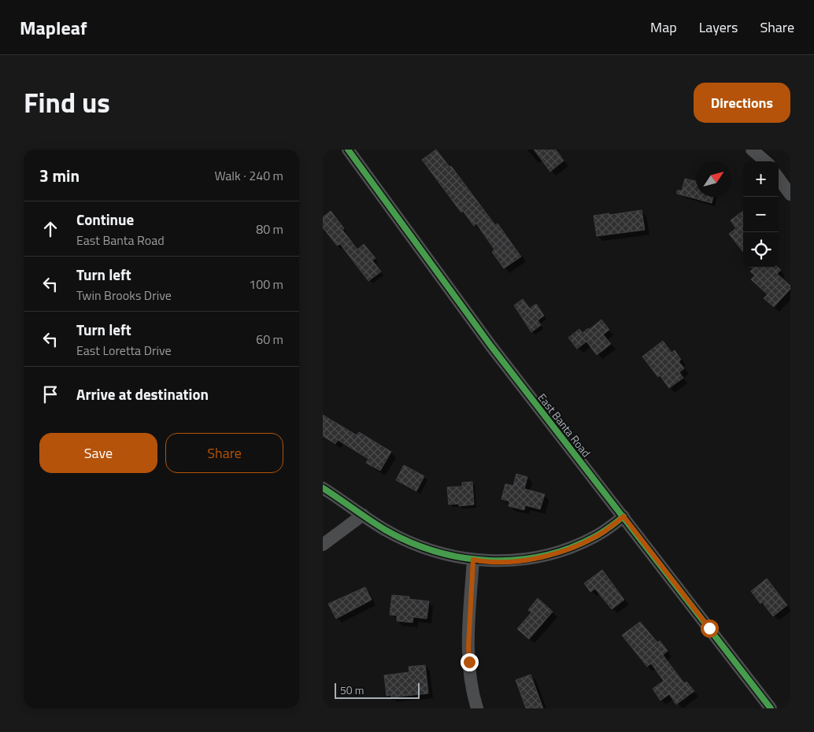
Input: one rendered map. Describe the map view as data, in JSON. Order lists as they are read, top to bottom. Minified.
{"streets":{"street":["East Banta Road"]},"scale_bar":"50 m","north":"top right","page":{"header":"Mapleaf","nav":["Map","Layers","Share"],"title":"Find us","buttons":["Directions",["Save","Share"]],"heading":["3 min","Walk · 240 m"],"map_buttons":["+","−"],"list":[["Continue","East Banta Road","80 m"],["Turn left","Twin Brooks Drive","100 m"],["Turn left","East Loretta Drive","60 m"],"Arrive at destination"],"scale":"50 m"}}
